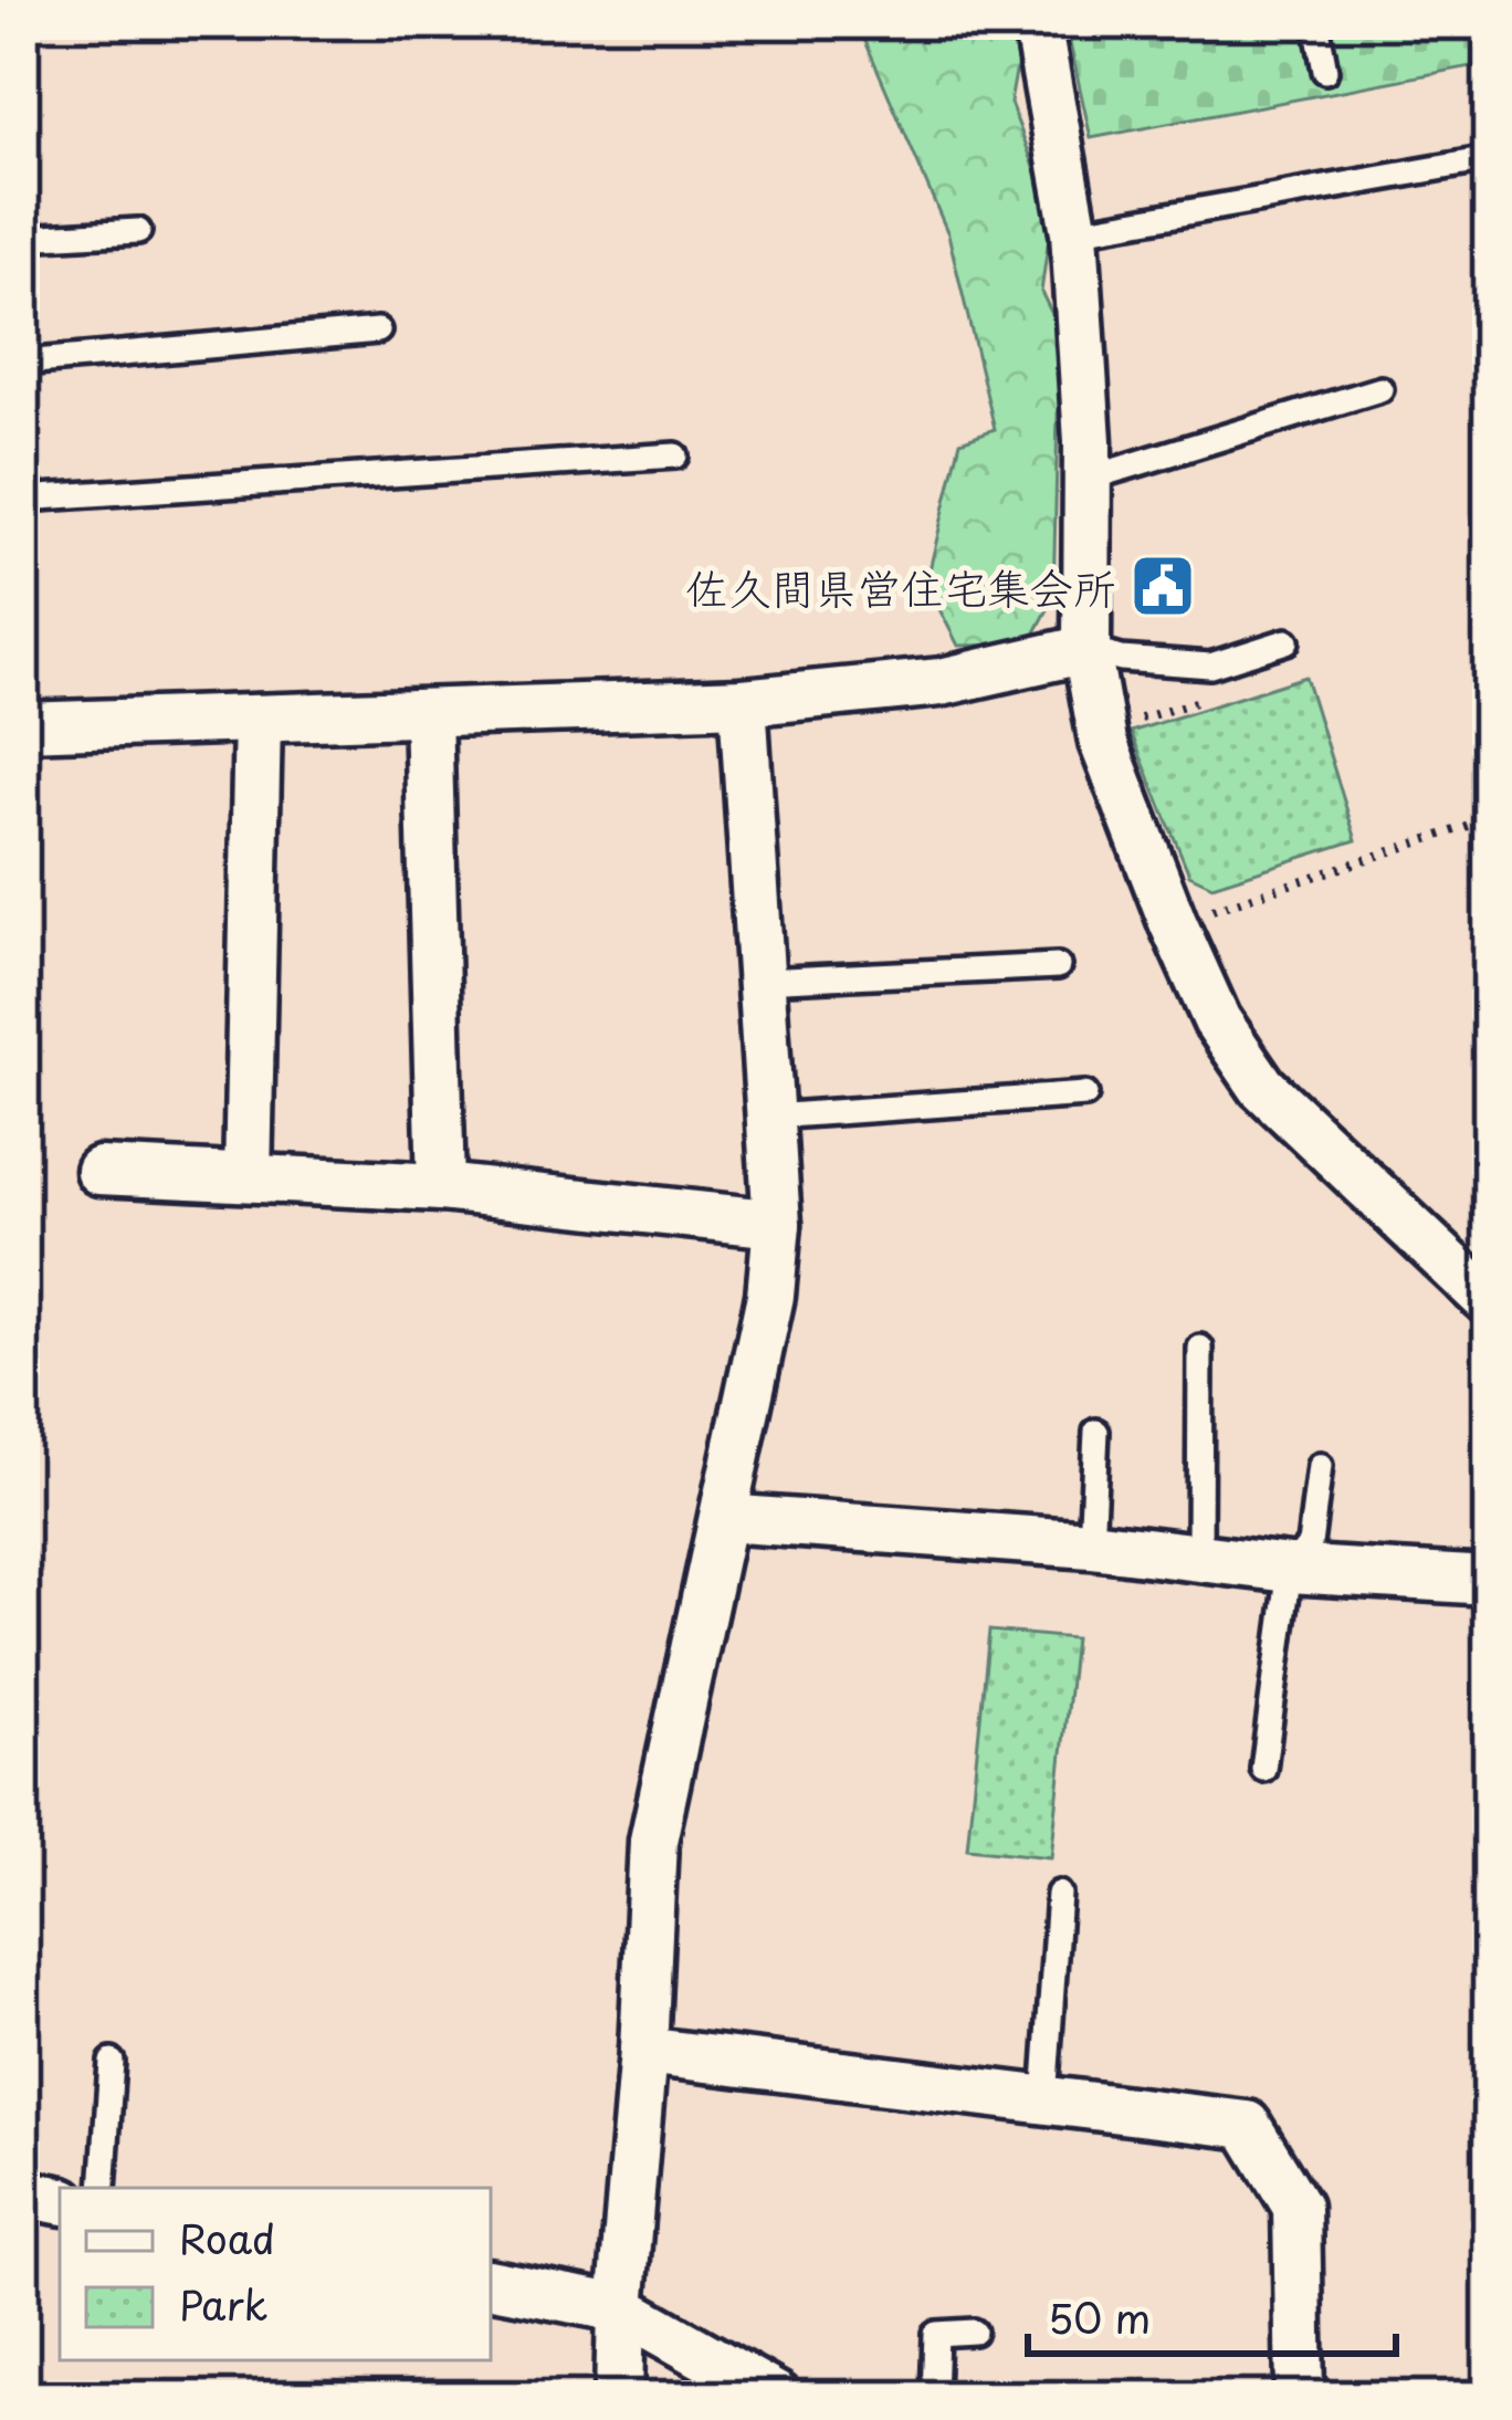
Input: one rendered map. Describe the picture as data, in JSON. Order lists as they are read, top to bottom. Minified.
{"places":{"public building":["佐久間県営住宅集会所"]},"legend":["Road","Park"],"scale_bar":"50 m"}
